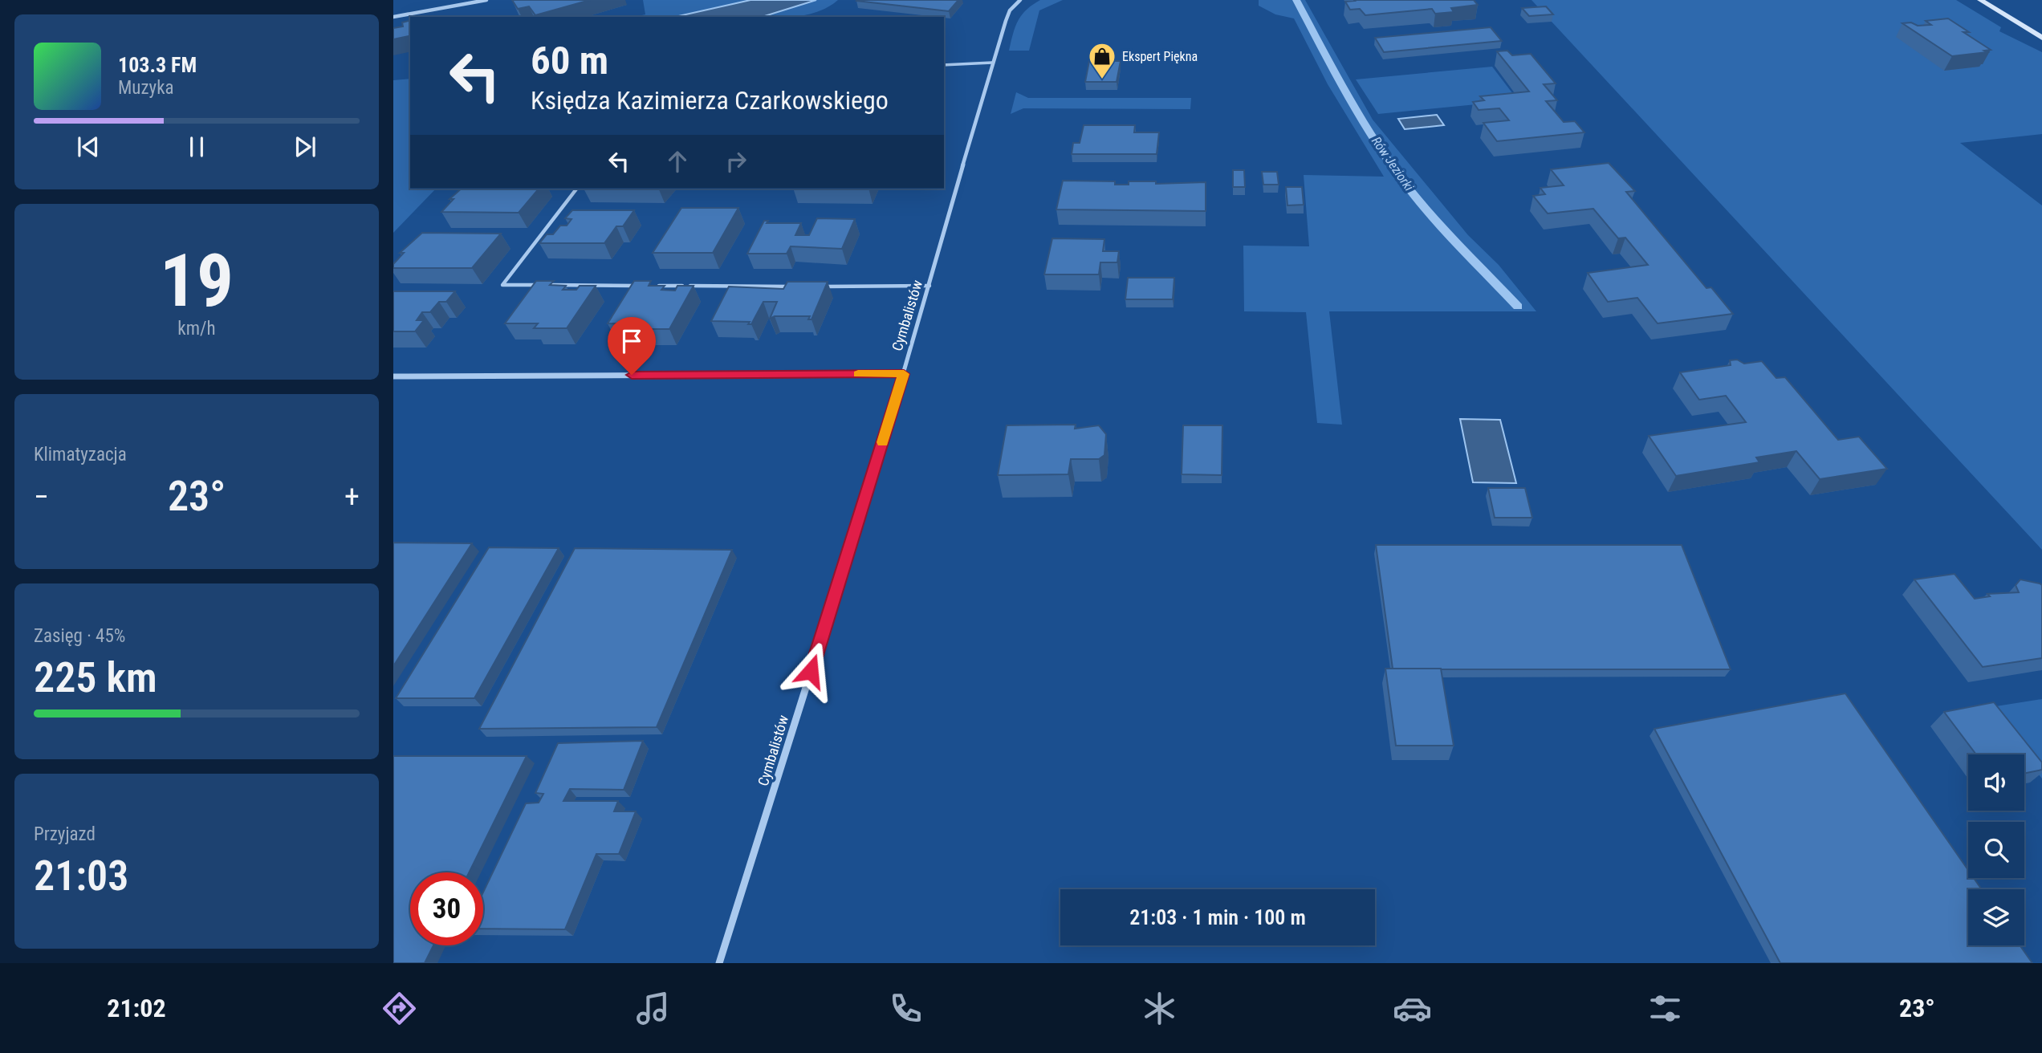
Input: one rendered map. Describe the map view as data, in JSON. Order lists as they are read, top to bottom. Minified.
{"streets":{"street":["Cymbalistów"]},"water":["Rów Jeziorki"],"places":{"shop":["Ekspert Piękna"]},"page":{"turn":["60 m","Księdza Kazimierza Czarkowskiego"],"song":["103.3 FM","Muzyka"],"tile":[["19","km/h"],"Klimatyzacja",["Zasięg · 45%","225 km"],["Przyjazd","21:03"]],"heat":["−","23°","+"],"limit":"30","trip":"21:03 · 1 min · 100 m","tabs":["21:02","23°"]}}
